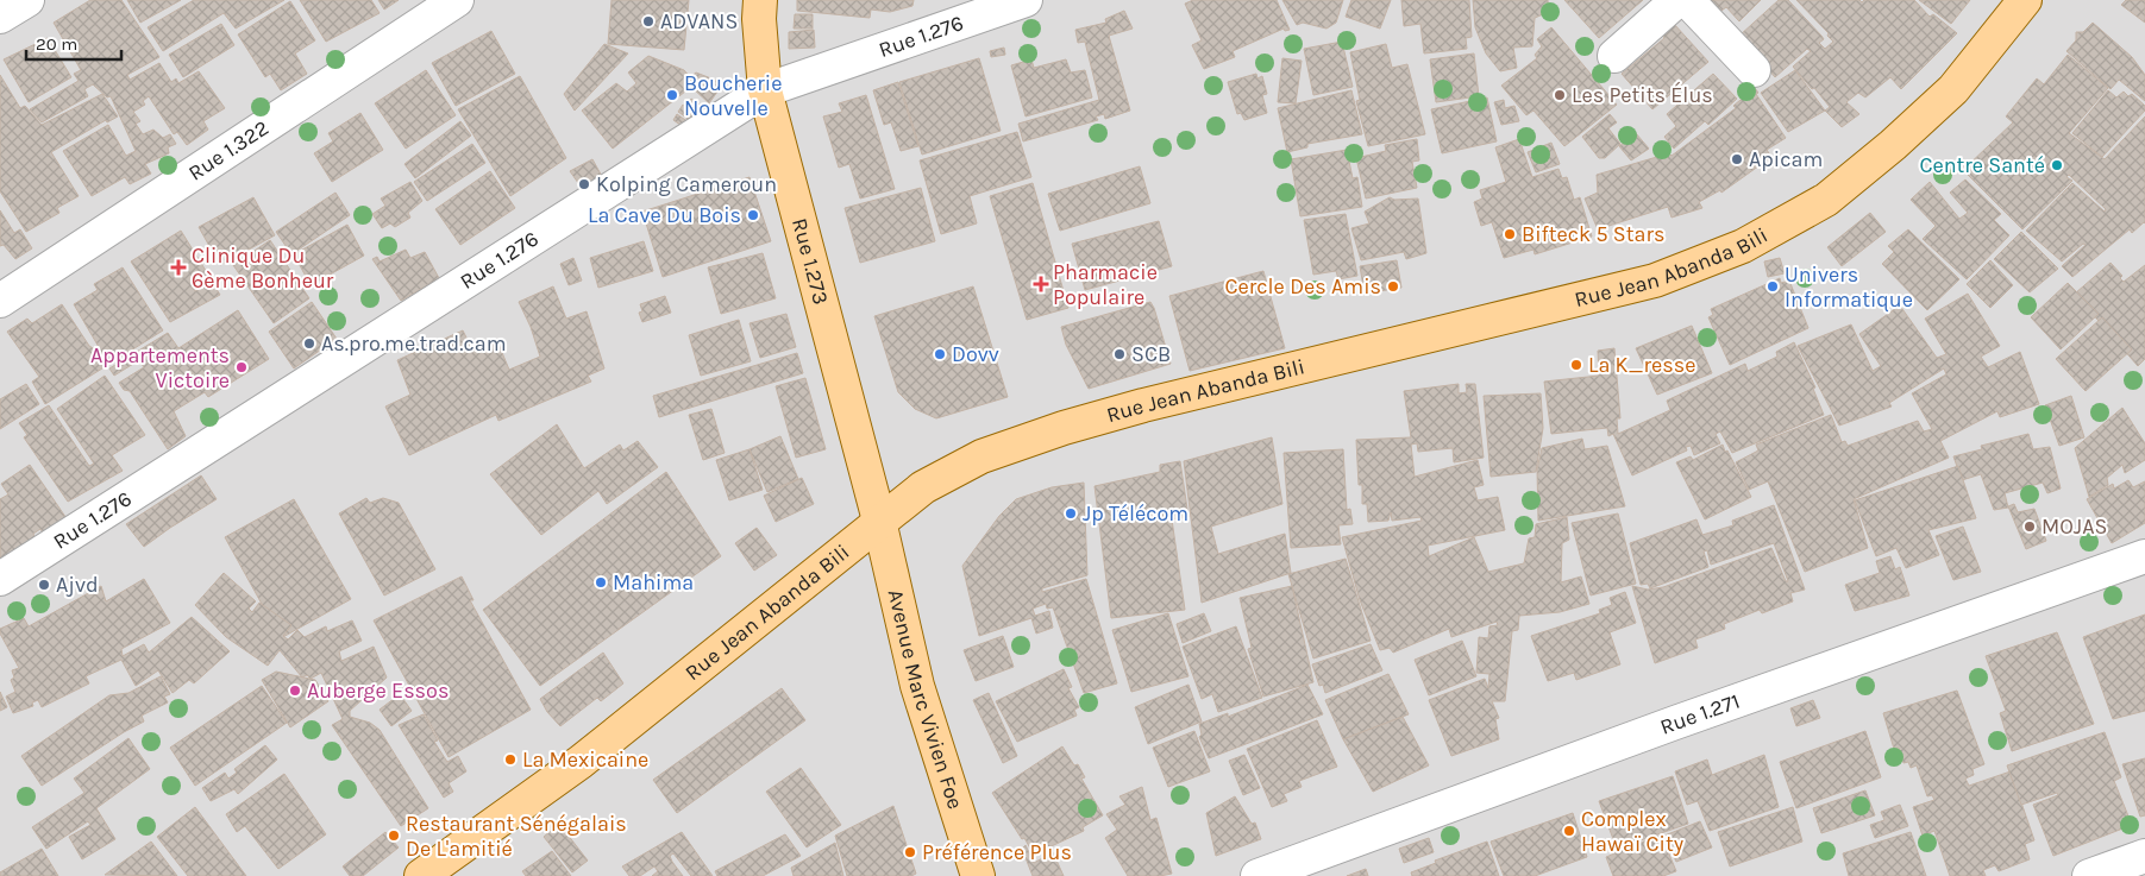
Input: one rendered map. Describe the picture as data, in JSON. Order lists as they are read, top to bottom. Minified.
{"streets":{"main road":["Rue 1.273","Rue Jean Abanda Bili","Avenue Marc Vivien Foe"],"street":["Rue 1.276","Rue 1.322","Rue 1.271"]},"crossings":[["Rue 1.276","Rue 1.273"],["Rue 1.273","Rue Jean Abanda Bili"],["Rue 1.273","Avenue Marc Vivien Foe"],["Rue Jean Abanda Bili","Avenue Marc Vivien Foe"]],"places":{"other":["ADVANS","Boucherie Nouvelle","Les Petits Élus","Apicam","Centre Santé","Kolping Cameroun","La Cave Du Bois","Bifteck 5 Stars","Cercle Des Amis","Univers Informatique","As.pro.me.trad.cam","Dovv","SCB","La K_resse","Appartements Victoire","Jp Télécom","MOJAS","Mahima","Ajvd","Auberge Essos","La Mexicaine","Complex Hawaï City","Restaurant Sénégalais De L'amitié","Préférence Plus"],"health":["Clinique Du 6ème Bonheur","Pharmacie Populaire"]},"scale_bar":"20 m"}
